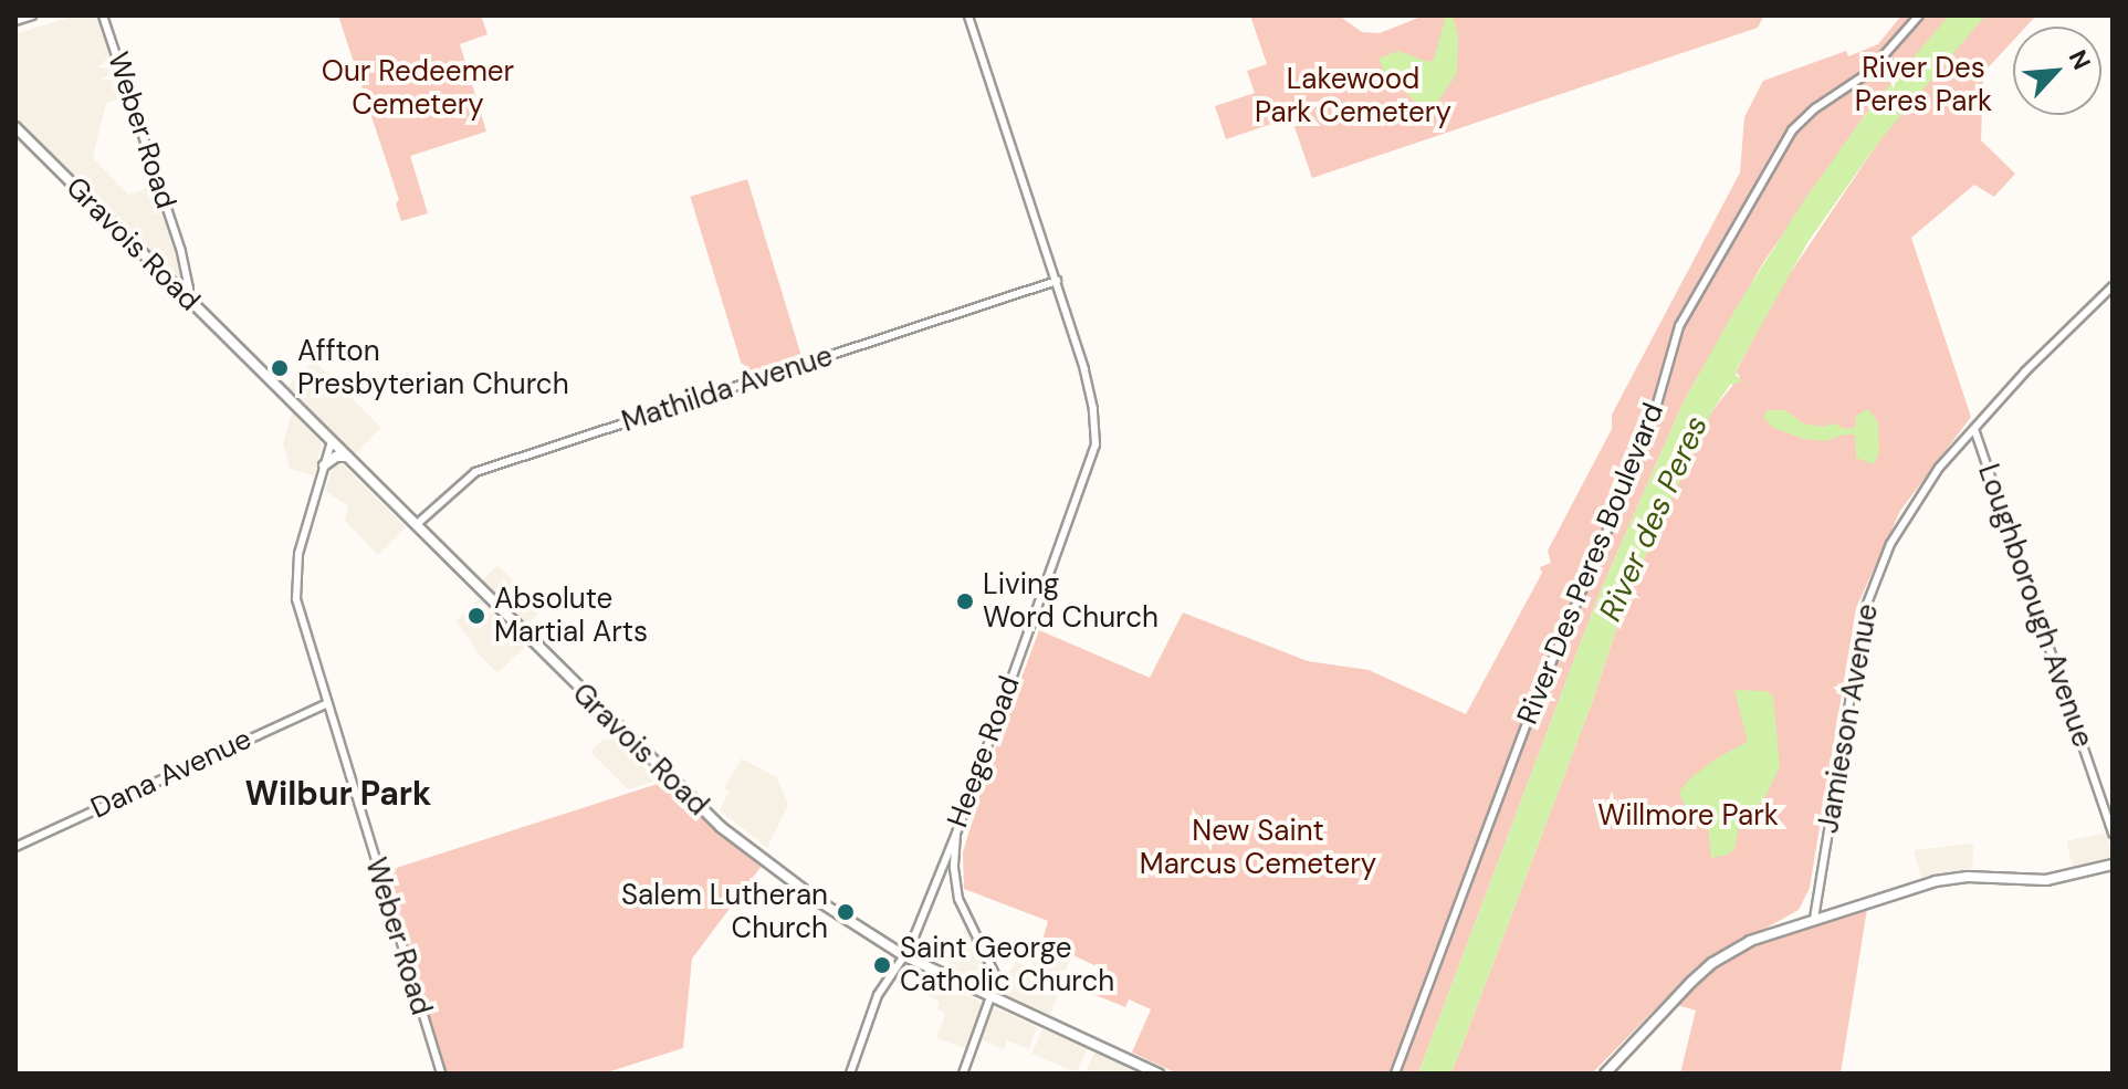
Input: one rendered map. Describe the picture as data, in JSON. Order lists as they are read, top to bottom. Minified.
{"streets":{"main road":["Gravois Road"],"street":["Weber Road","Mathilda Avenue","River Des Peres Boulevard","Loughborough Avenue","Jamieson Avenue","Heege Road","Dana Avenue"]},"crossings":[["Weber Road","Gravois Road"],["Weber Road","Dana Avenue"],["Gravois Road","Mathilda Avenue"],["Gravois Road","Heege Road"],["Mathilda Avenue","Heege Road"],["Loughborough Avenue","Jamieson Avenue"]],"districts":["Wilbur Park"],"water":["River des Peres"],"parks":["River Des Peres Park","Our Redeemer Cemetery","Lakewood Park Cemetery","Willmore Park","New Saint Marcus Cemetery"],"places":["Affton Presbyterian Church","Living Word Church","Absolute Martial Arts","Salem Lutheran Church","Saint George Catholic Church"],"north":"top right"}
